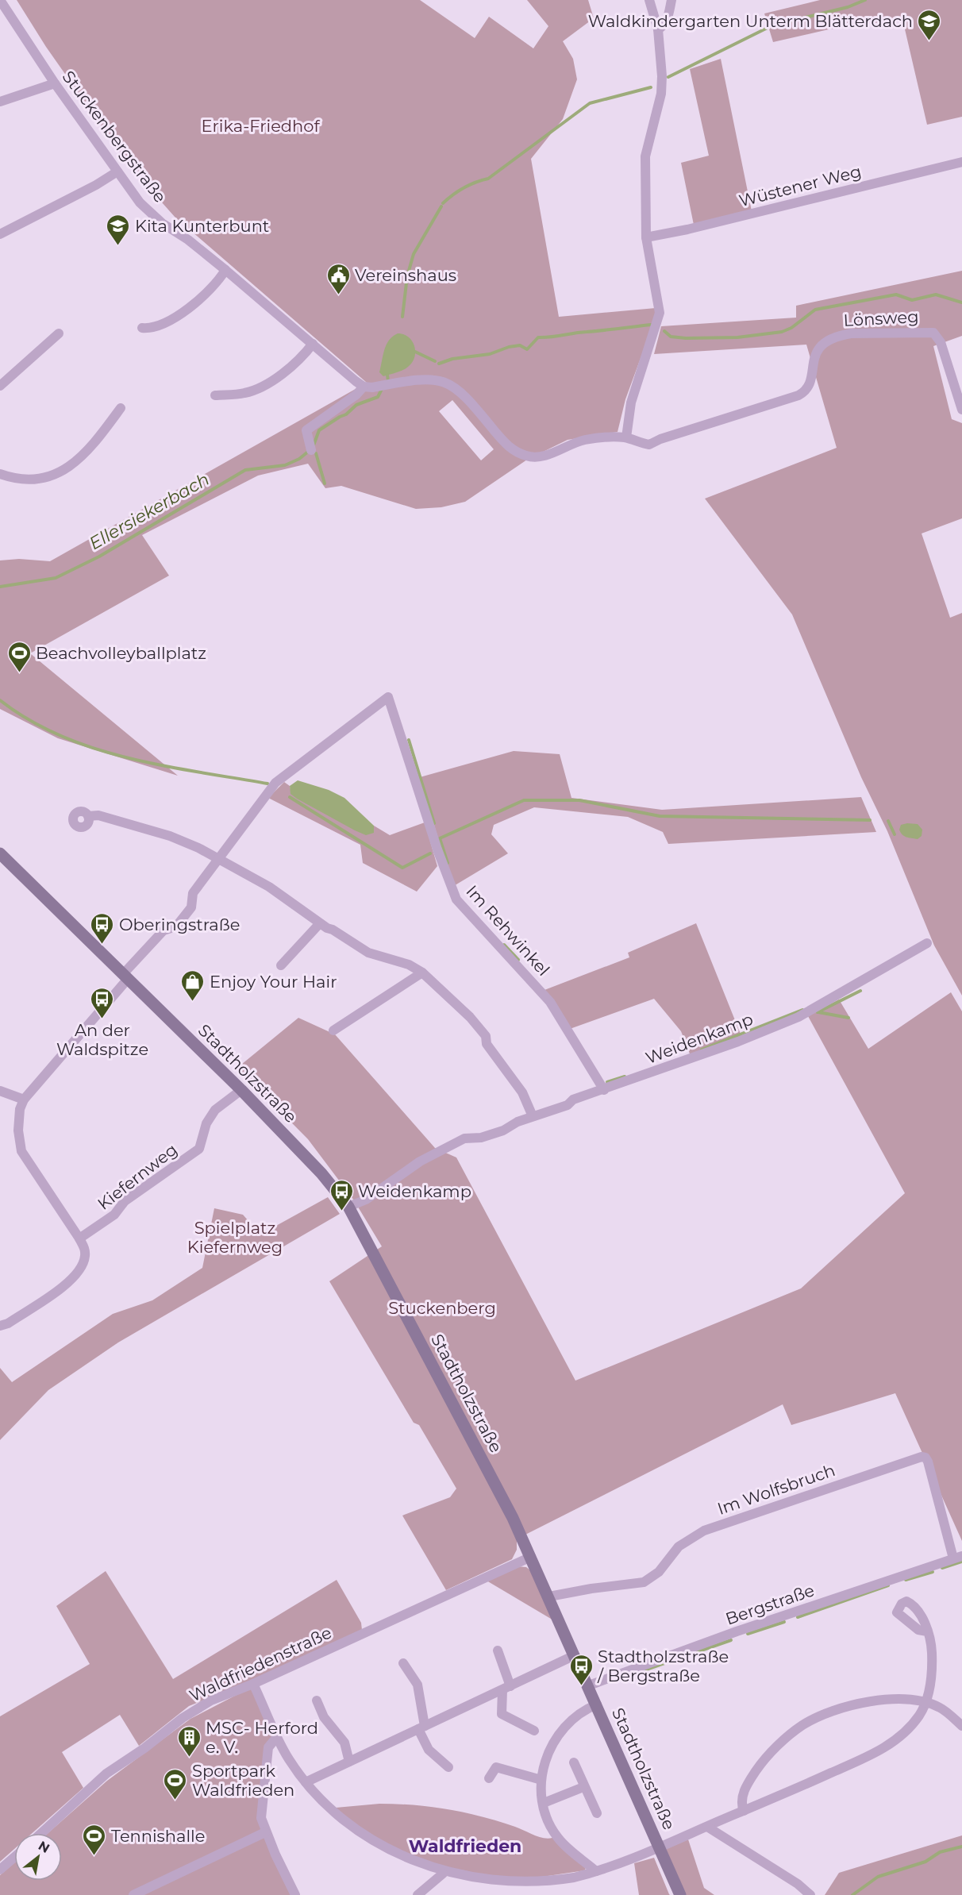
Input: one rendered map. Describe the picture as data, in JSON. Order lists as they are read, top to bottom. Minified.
{"streets":{"street":["Stuckenbergstraße","Wüstener Weg","Lönsweg","Im Rehwinkel","Weidenkamp","Stadtholzstraße","Kiefernweg","Im Wolfsbruch","Bergstraße","Waldfriedenstraße"]},"crossings":[["Im Rehwinkel","Weidenkamp"],["Weidenkamp","Stadtholzstraße"],["Stadtholzstraße","Kiefernweg"],["Stadtholzstraße","Im Wolfsbruch"],["Stadtholzstraße","Bergstraße"],["Stadtholzstraße","Waldfriedenstraße"],["Im Wolfsbruch","Bergstraße"]],"districts":["Waldfrieden"],"water":["Ellersiekerbach"],"parks":["Erika-Friedhof","Spielplatz Kiefernweg","Stuckenberg"],"places":{"school or university":["Waldkindergarten Unterm Blätterdach","Kita Kunterbunt"],"public building":["Vereinshaus"],"sports":["Beachvolleyballplatz","Sportpark Waldfrieden","Tennishalle"],"bus stop":["Oberingstraße","An der Waldspitze","Weidenkamp","Stadtholzstraße / Bergstraße"],"shop":["Enjoy Your Hair"],"building":["MSC- Herford e. V."]},"north":"top right"}
